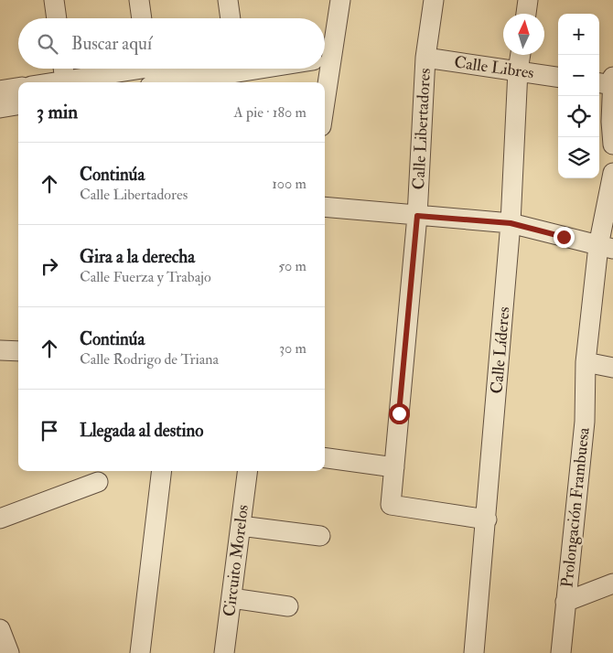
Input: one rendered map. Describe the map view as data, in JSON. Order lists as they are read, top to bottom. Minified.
{"streets":{"street":["Calle Libres","Calle Libertadores","Calle Líderes","Prolongación Frambuesa","Circuito Morelos"]},"crossings":[["Calle Libres","Calle Libertadores"],["Calle Libres","Calle Líderes"],["Calle Libertadores","Calle Líderes"]],"north":"top","page":{"map_buttons":["+","−"],"search":"Buscar aquí","heading":["3 min","A pie · 180 m"],"list":[["Continúa","Calle Libertadores","100 m"],["Gira a la derecha","Calle Fuerza y Trabajo","50 m"],["Continúa","Calle Rodrigo de Triana","30 m"],"Llegada al destino"]}}
